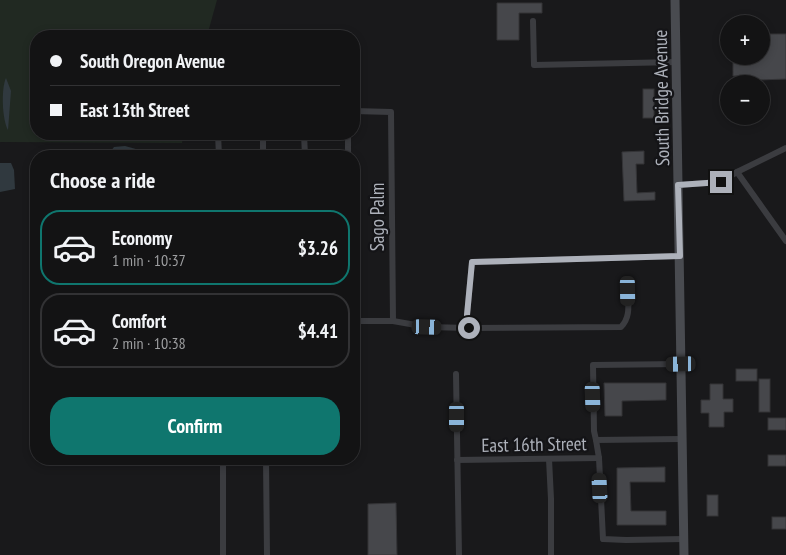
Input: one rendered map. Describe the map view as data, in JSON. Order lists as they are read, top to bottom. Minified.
{"streets":{"street":["South Bridge Avenue","Sago Palm","East 16th Street"]},"crossings":[["South Bridge Avenue","East 16th Street"]],"page":{"map_buttons":["+","−"],"banner":["South Oregon Avenue","East 13th Street"],"heading":"Choose a ride","list":[{"name":"Economy","note":"1 min · 10:37","value":"$3.26"},{"name":"Comfort","note":"2 min · 10:38","value":"$4.41"}],"buttons":"Confirm"}}
